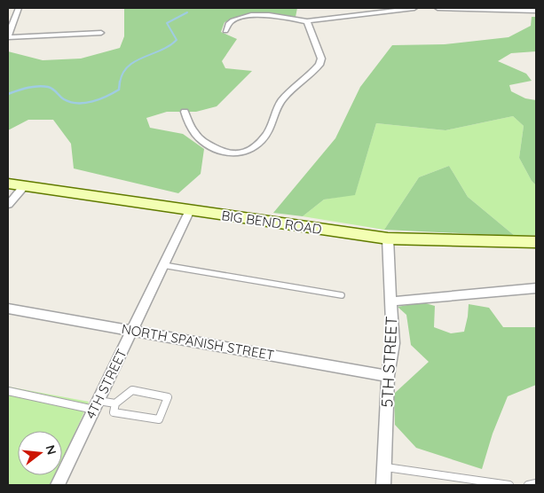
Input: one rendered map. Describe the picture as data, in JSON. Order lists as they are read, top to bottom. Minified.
{"streets":{"main road":["BIG BEND ROAD"],"street":["NORTH SPANISH STREET","5TH STREET","4TH STREET"]},"crossings":[["BIG BEND ROAD","5TH STREET"],["BIG BEND ROAD","4TH STREET"],["NORTH SPANISH STREET","5TH STREET"],["NORTH SPANISH STREET","4TH STREET"]],"north":"right"}
